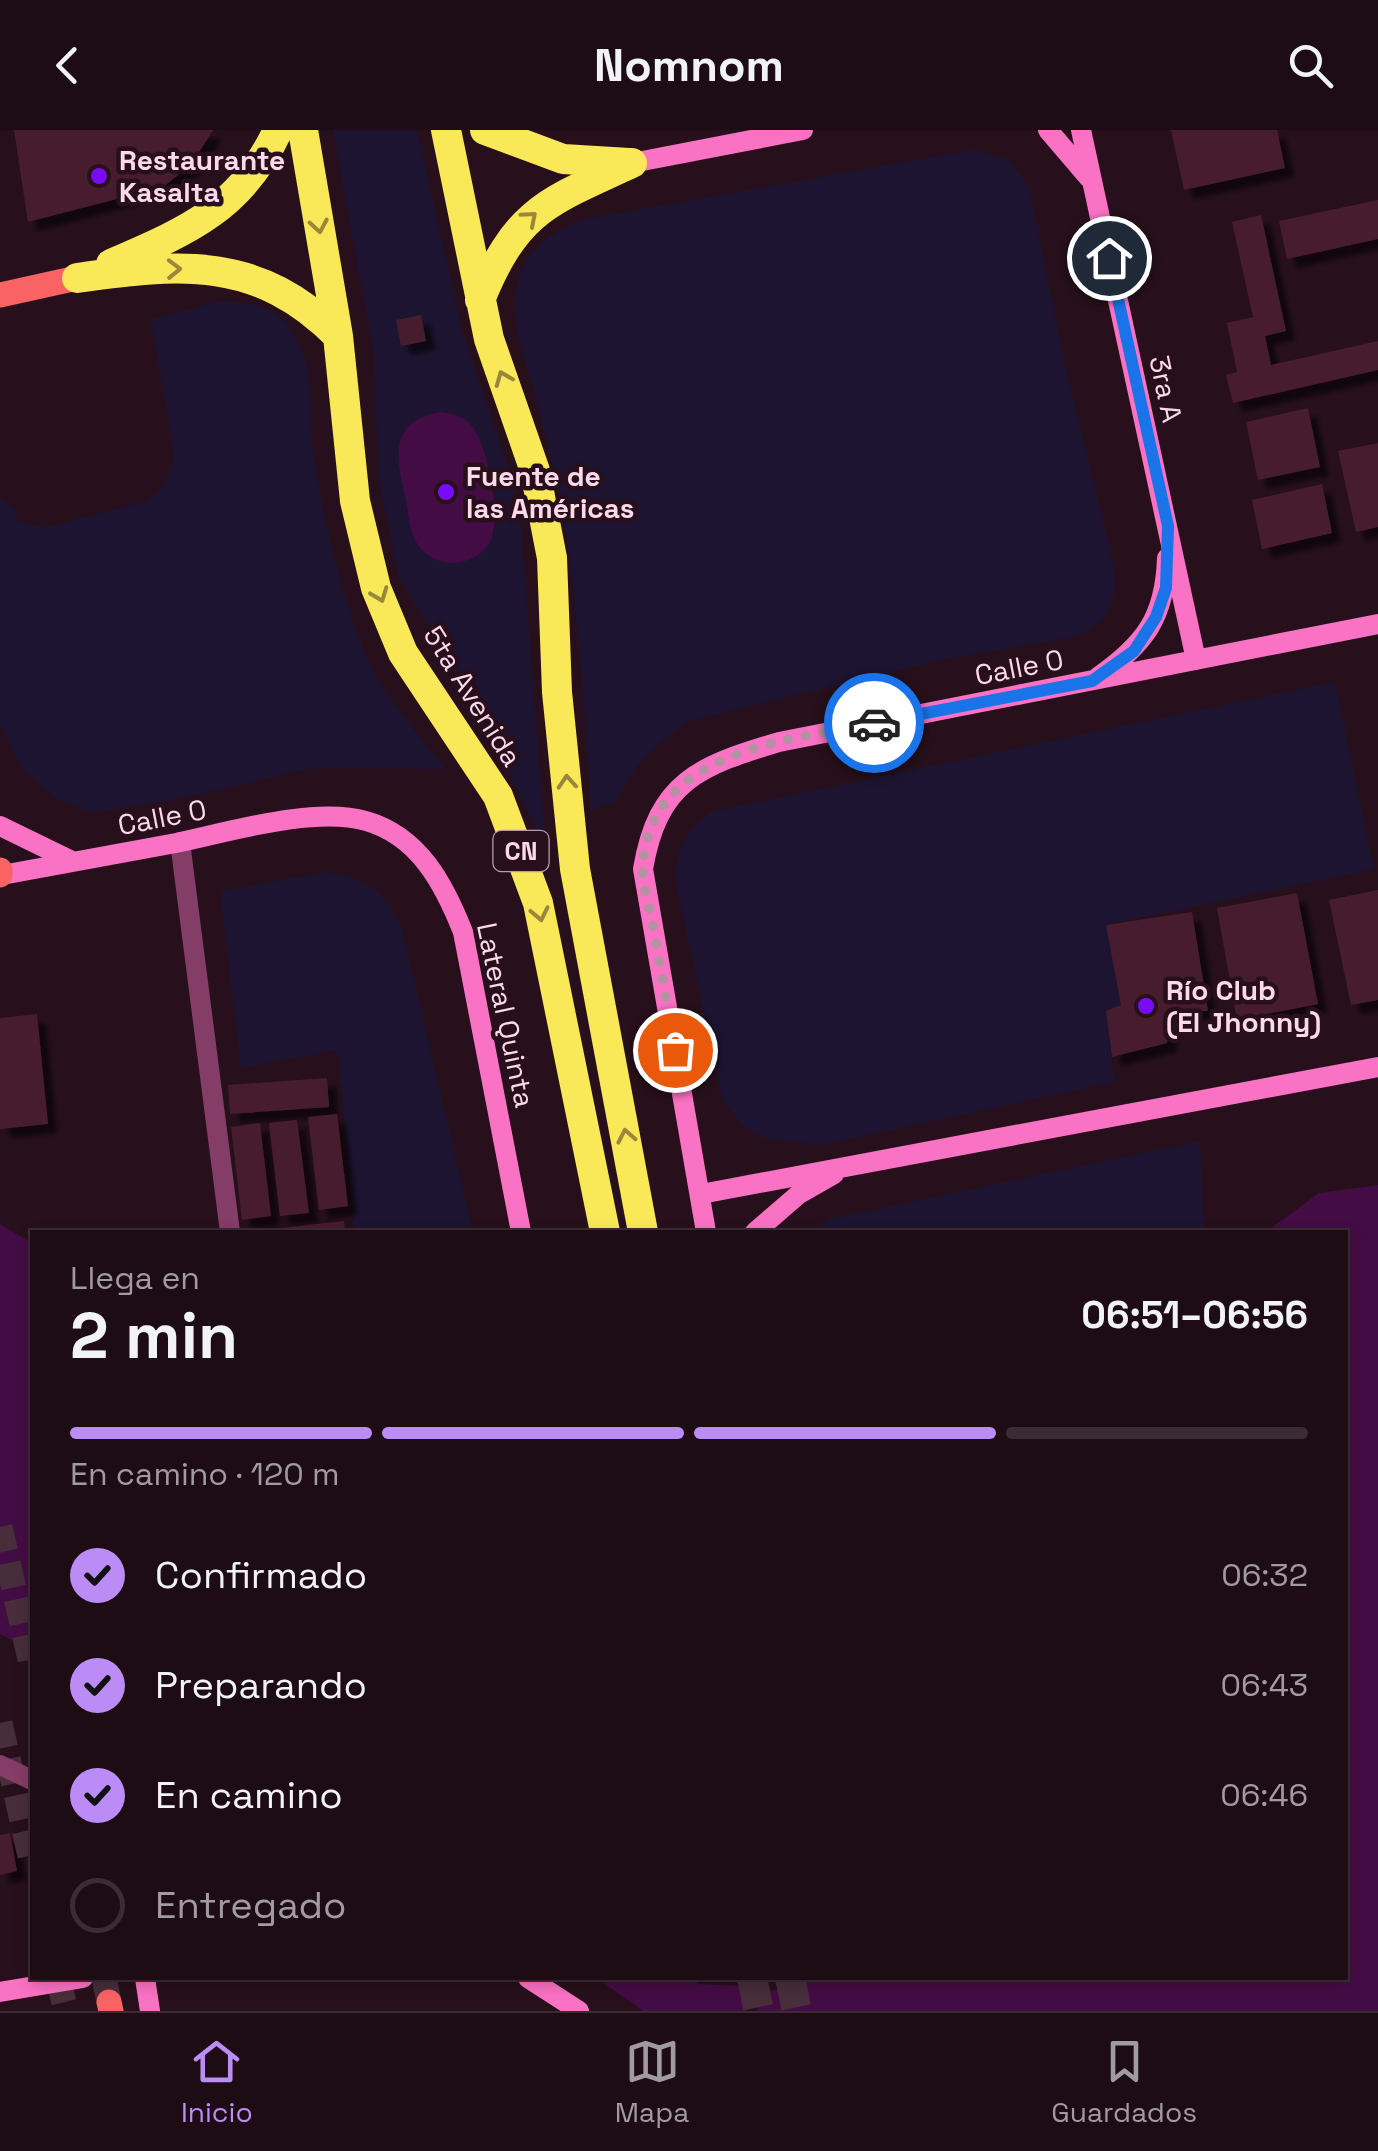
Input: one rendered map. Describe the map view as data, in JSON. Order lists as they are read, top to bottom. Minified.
{"streets":{"highway":["5ta Avenida","CN"],"main road":["3ra A","Calle 0","Lateral Quinta"]},"crossings":[["3ra A","Calle 0"],["Calle 0","Lateral Quinta"]],"places":["Restaurante Kasalta","Fuente de las Américas","Río Club (El Jhonny)"],"page":{"header":"Nomnom","heading":["2 min","Llega en","06:51–06:56"],"bar":"En camino · 120 m","list":[["Confirmado","06:32"],["Preparando","06:43"],["En camino","06:46"],"Entregado"],"tabs":["Inicio","Mapa","Guardados"]}}
